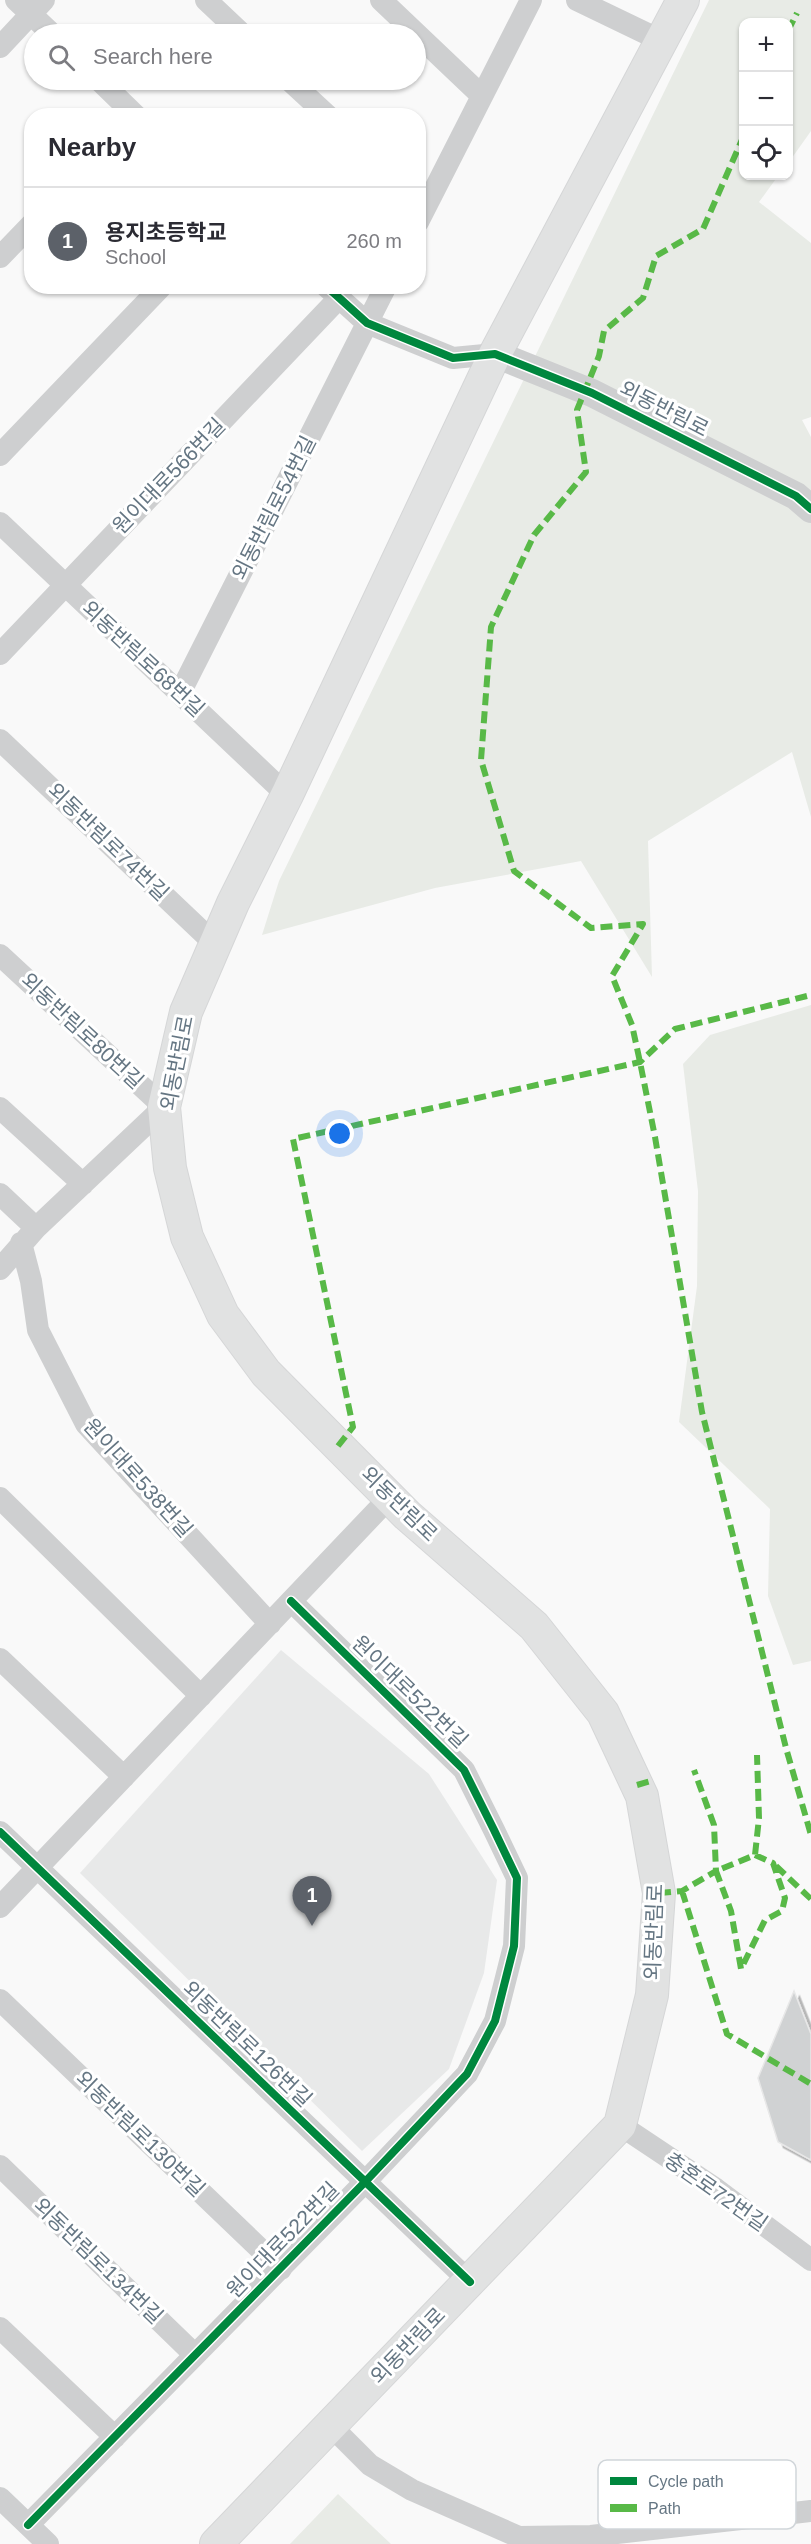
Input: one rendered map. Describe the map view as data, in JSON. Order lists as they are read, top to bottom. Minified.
{"streets":{"main road":["외동반림로"],"street":["원이대로566번길","외동반림로54번길","외동반림로68번길","외동반림로74번길","외동반림로80번길","원이대로538번길","원이대로522번길","외동반림로126번길","외동반림로130번길","충혼로72번길","외동반림로134번길"]},"crossings":[["외동반림로","외동반림로68번길"],["외동반림로","외동반림로74번길"],["외동반림로","외동반림로80번길"],["외동반림로","외동반림로126번길"],["외동반림로","충혼로72번길"],["원이대로566번길","외동반림로68번길"],["외동반림로54번길","외동반림로68번길"],["원이대로522번길","외동반림로126번길"],["원이대로522번길","외동반림로130번길"],["원이대로522번길","외동반림로134번길"]],"legend":["Cycle path","Path"],"page":{"map_buttons":["+","−"],"search":"Search here","heading":"Nearby","list":[{"mark":"1","name":"용지초등학교","note":"School","value":"260 m"}],"pins":"1"}}
